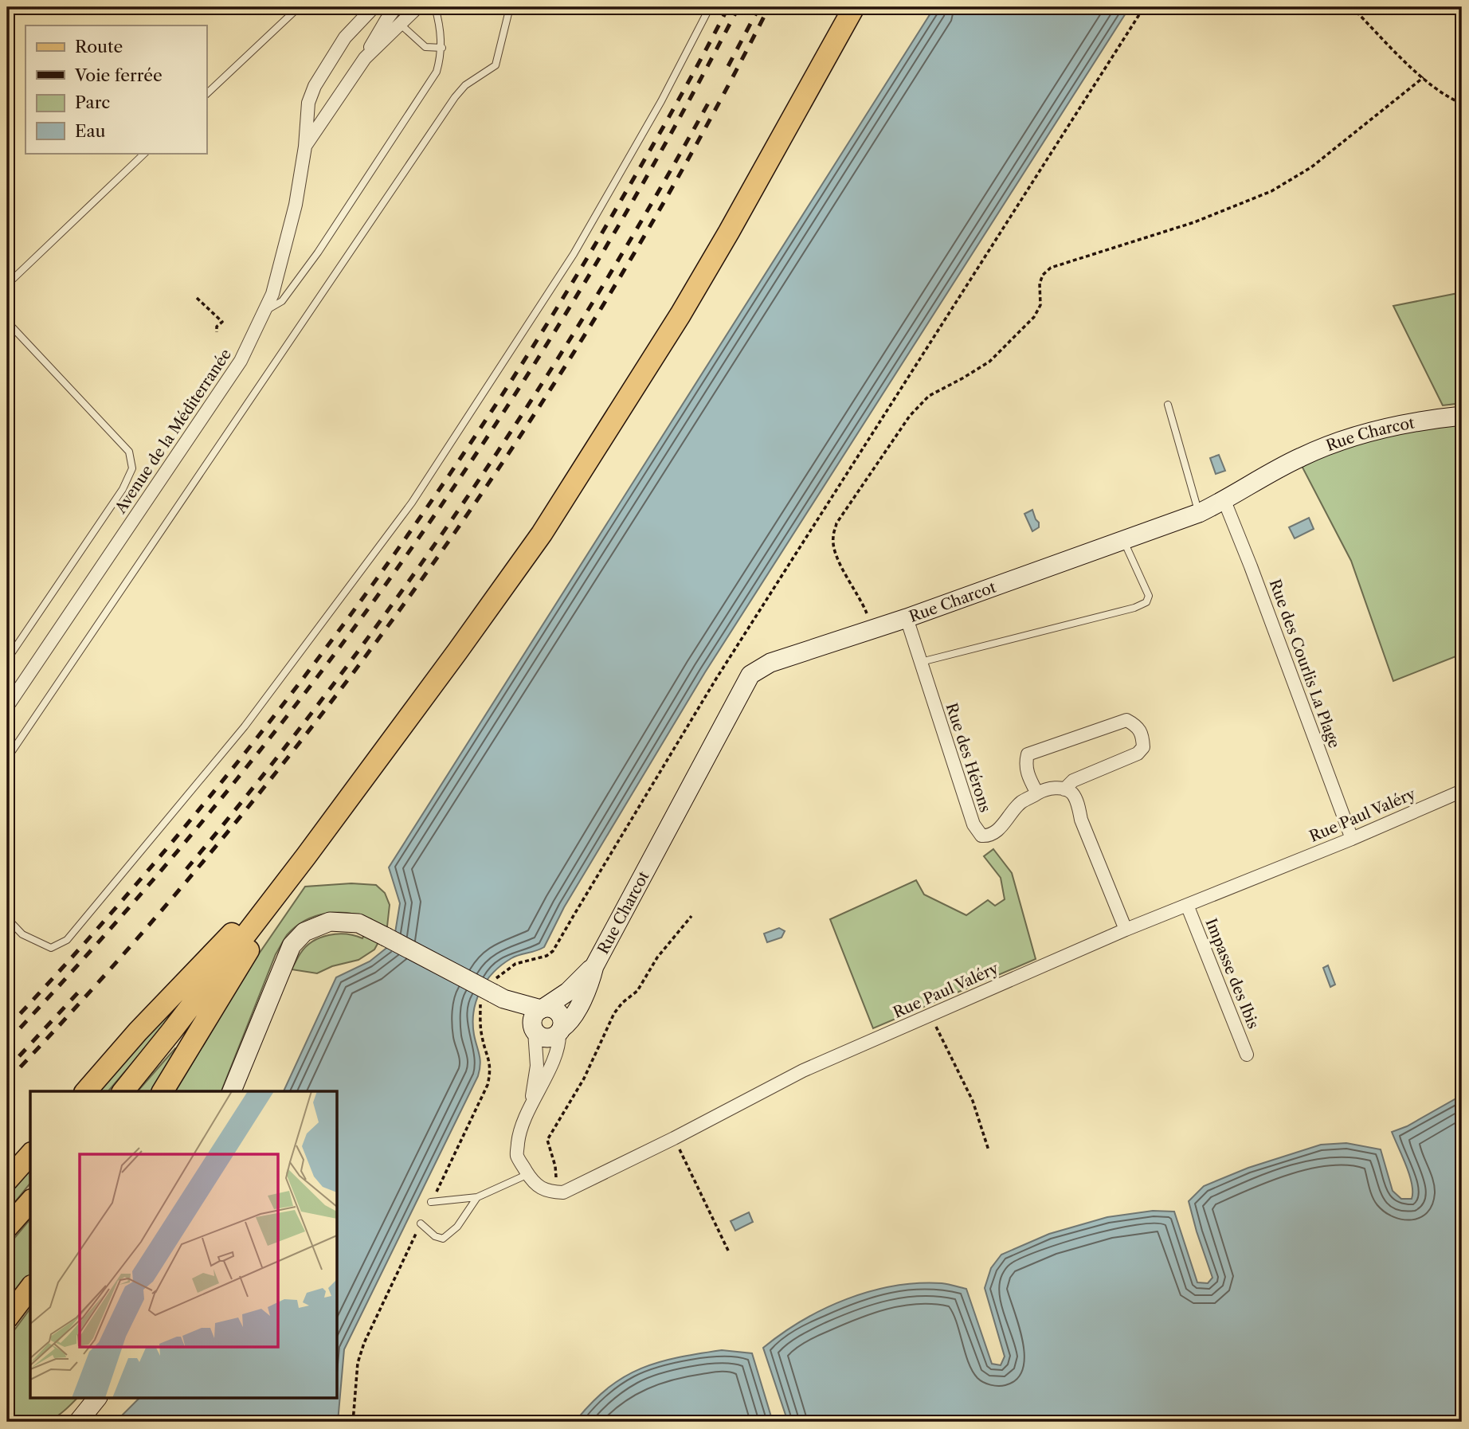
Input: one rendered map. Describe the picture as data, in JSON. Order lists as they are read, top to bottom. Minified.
{"streets":{"street":["Avenue de la Méditerranée","Rue Charcot","Rue des Courlis La Plage","Rue des Hérons","Rue Paul Valéry","Impasse des Ibis"]},"crossings":[["Rue Charcot","Rue des Courlis La Plage"],["Rue Charcot","Rue des Hérons"],["Rue des Courlis La Plage","Rue Paul Valéry"],["Rue Paul Valéry","Impasse des Ibis"]],"legend":["Route","Voie ferrée","Parc","Eau"]}
